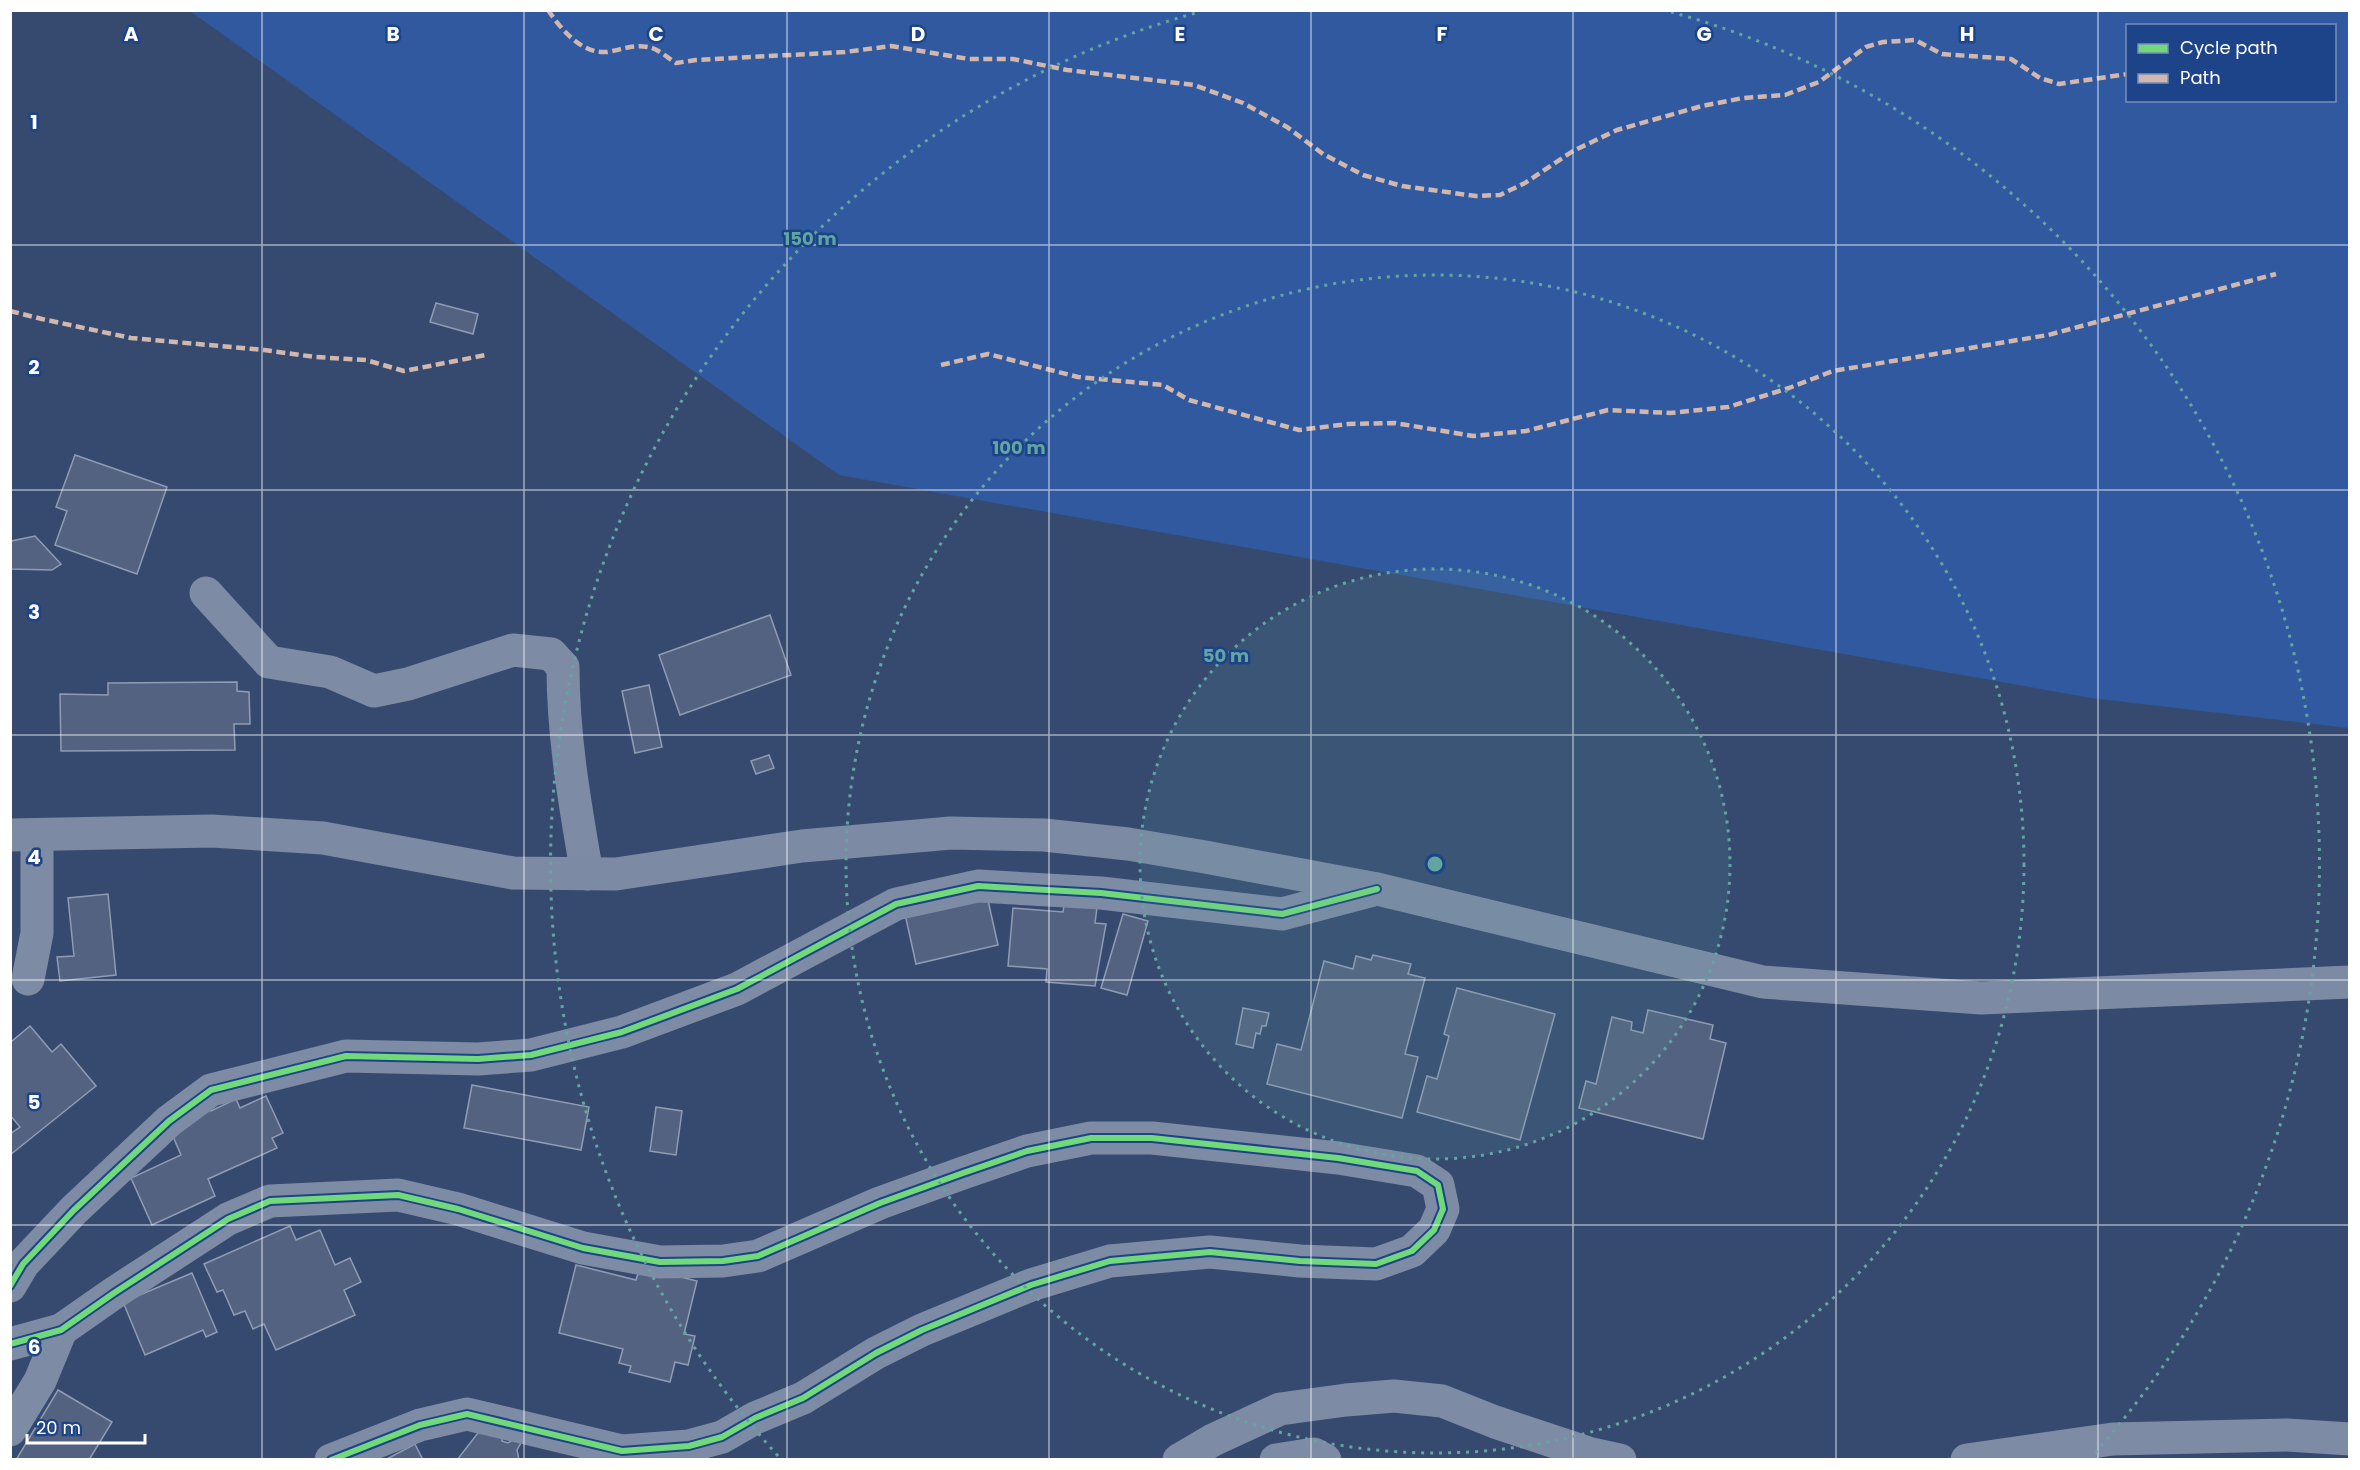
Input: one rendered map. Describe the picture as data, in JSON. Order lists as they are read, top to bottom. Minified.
{"legend":["Cycle path","Path"],"scale_bar":"20 m","grid":{"columns":["A","B","C","D","E","F","G","H"],"rows":["1","2","3","4","5","6"]},"rings":["150 m","100 m","50 m"]}
